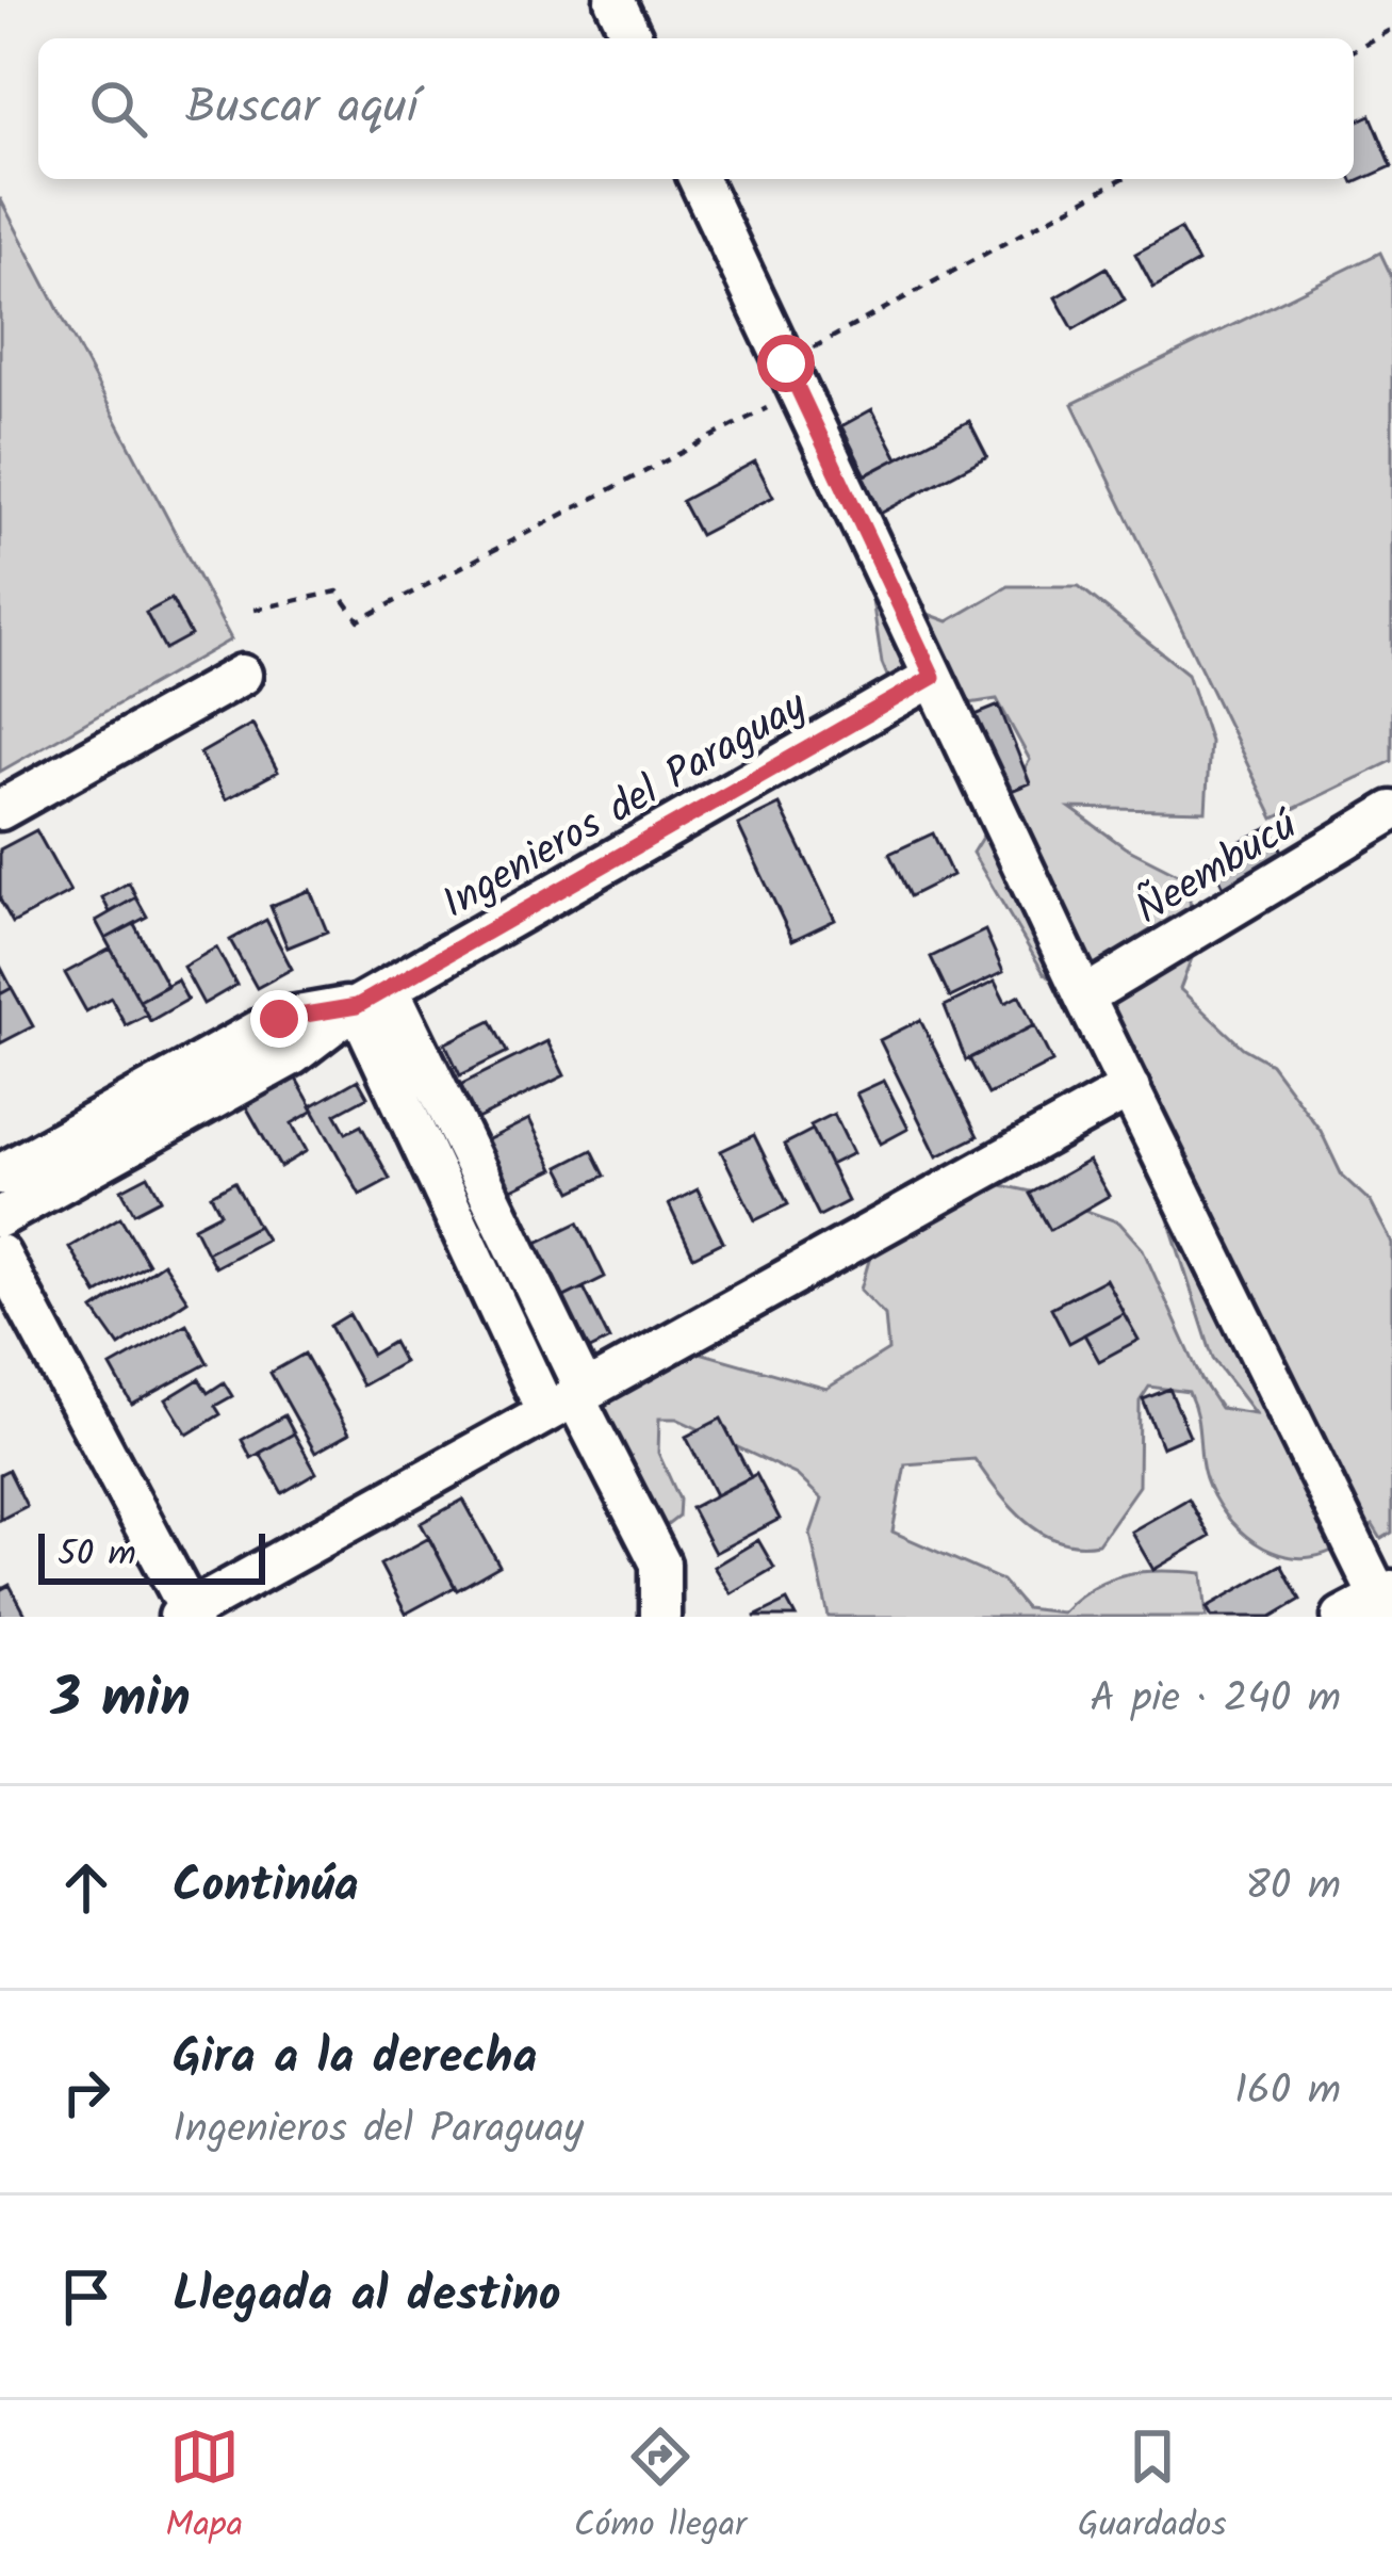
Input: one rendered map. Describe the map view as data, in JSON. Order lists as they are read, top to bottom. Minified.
{"streets":{"street":["Ingenieros del Paraguay","Ñeembucú"]},"scale_bar":"50 m","page":{"search":"Buscar aquí","scale":"50 m","heading":["3 min","A pie · 240 m"],"list":[["Continúa","80 m"],["Gira a la derecha","Ingenieros del Paraguay","160 m"],"Llegada al destino"],"nav":["Mapa","Cómo llegar","Guardados"]}}
